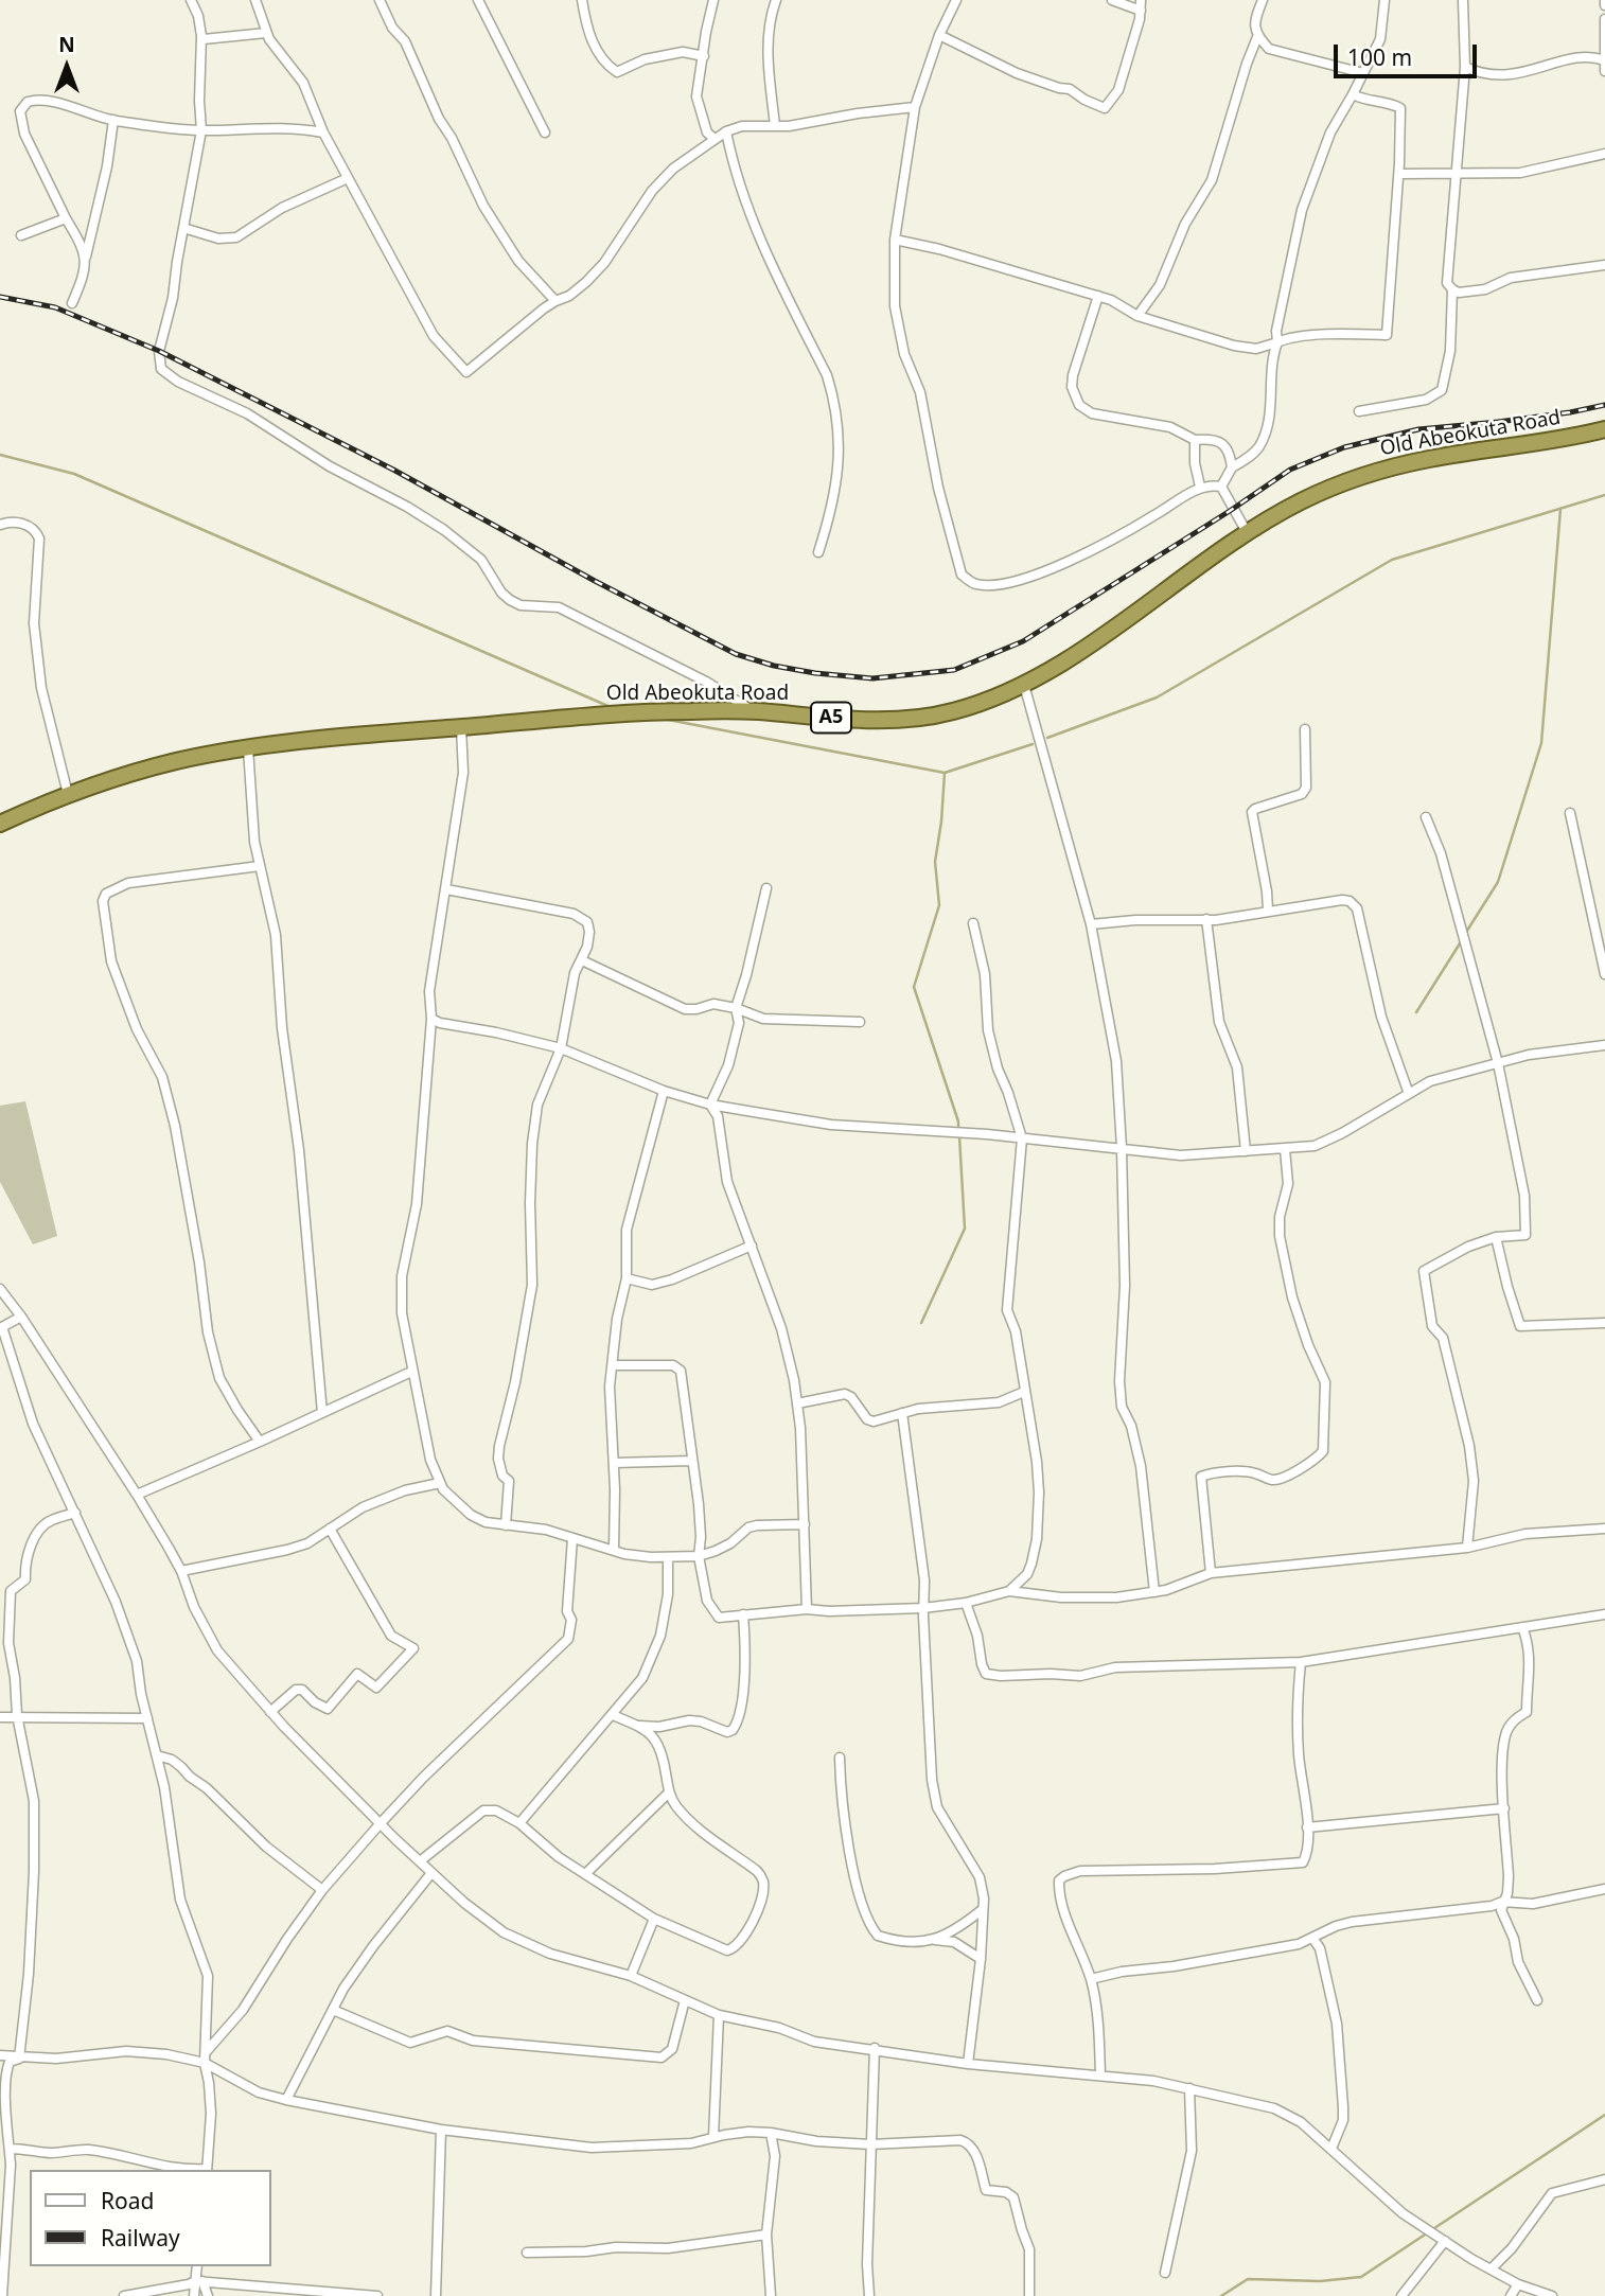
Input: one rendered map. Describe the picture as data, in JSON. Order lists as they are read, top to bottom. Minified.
{"streets":{"highway":["Old Abeokuta Road","A5"]},"legend":["Road","Railway"],"scale_bar":"100 m","north":"top"}
